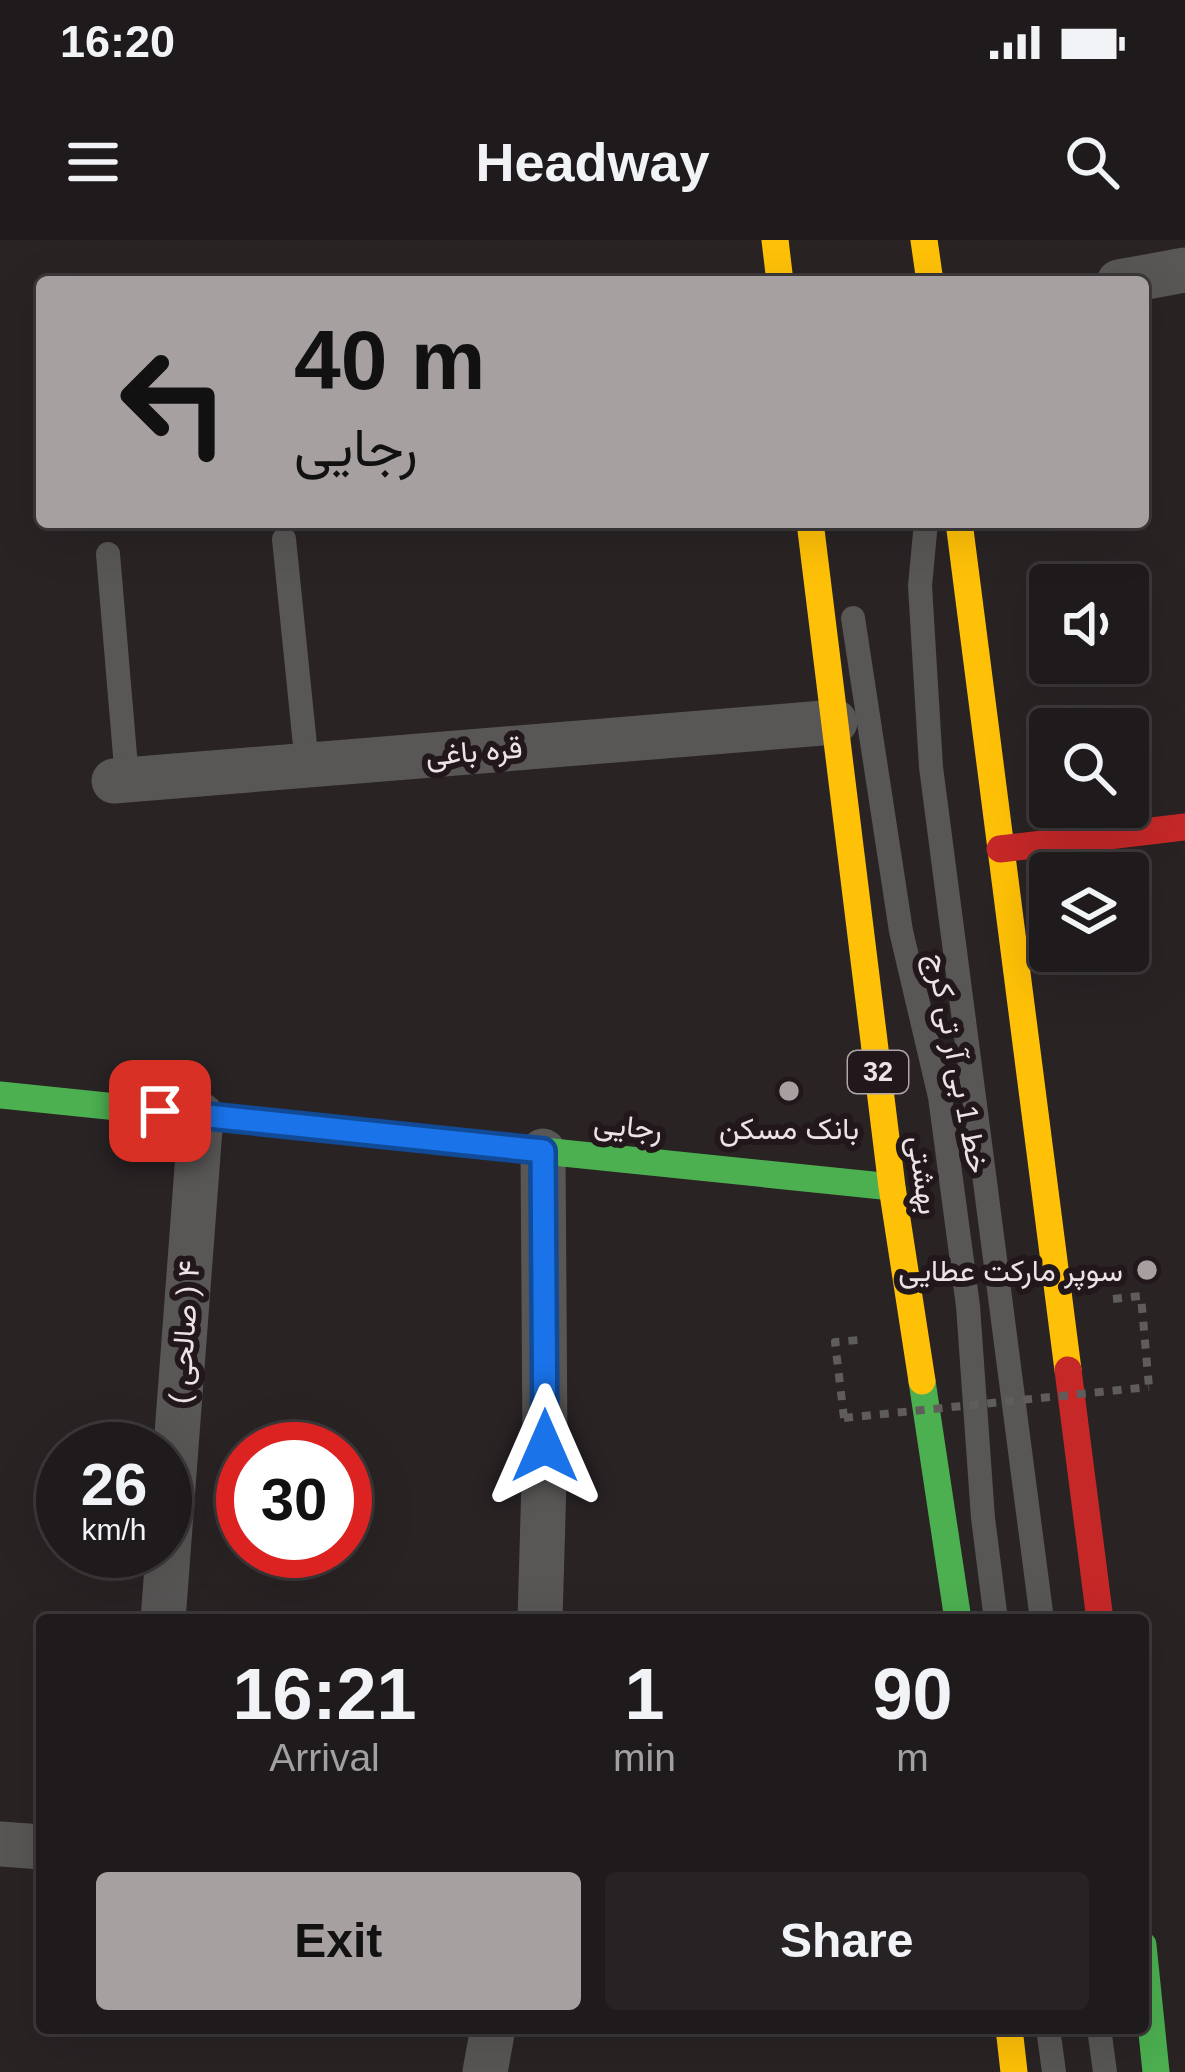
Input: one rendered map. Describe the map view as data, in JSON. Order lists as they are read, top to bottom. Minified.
{"streets":{"main road":["32","رجایی","بهشتی"],"street":["قره باغی","( صالحی ) ۴"],"lane":["خط 1 بی آر تی کرج"]},"crossings":[["قره باغی","بهشتی"],["رجایی","بهشتی"],["رجایی","( صالحی ) ۴"]],"places":["بانک مسکن","سوپر مارکت عطایی"],"page":{"status":"16:20","header":"Headway","turn":["40 m","رجایی"],"speed":"26 km/h","limit":"30","eta":["16:21","Arrival","1","min","90","m"],"buttons":["Exit","Share"]}}
